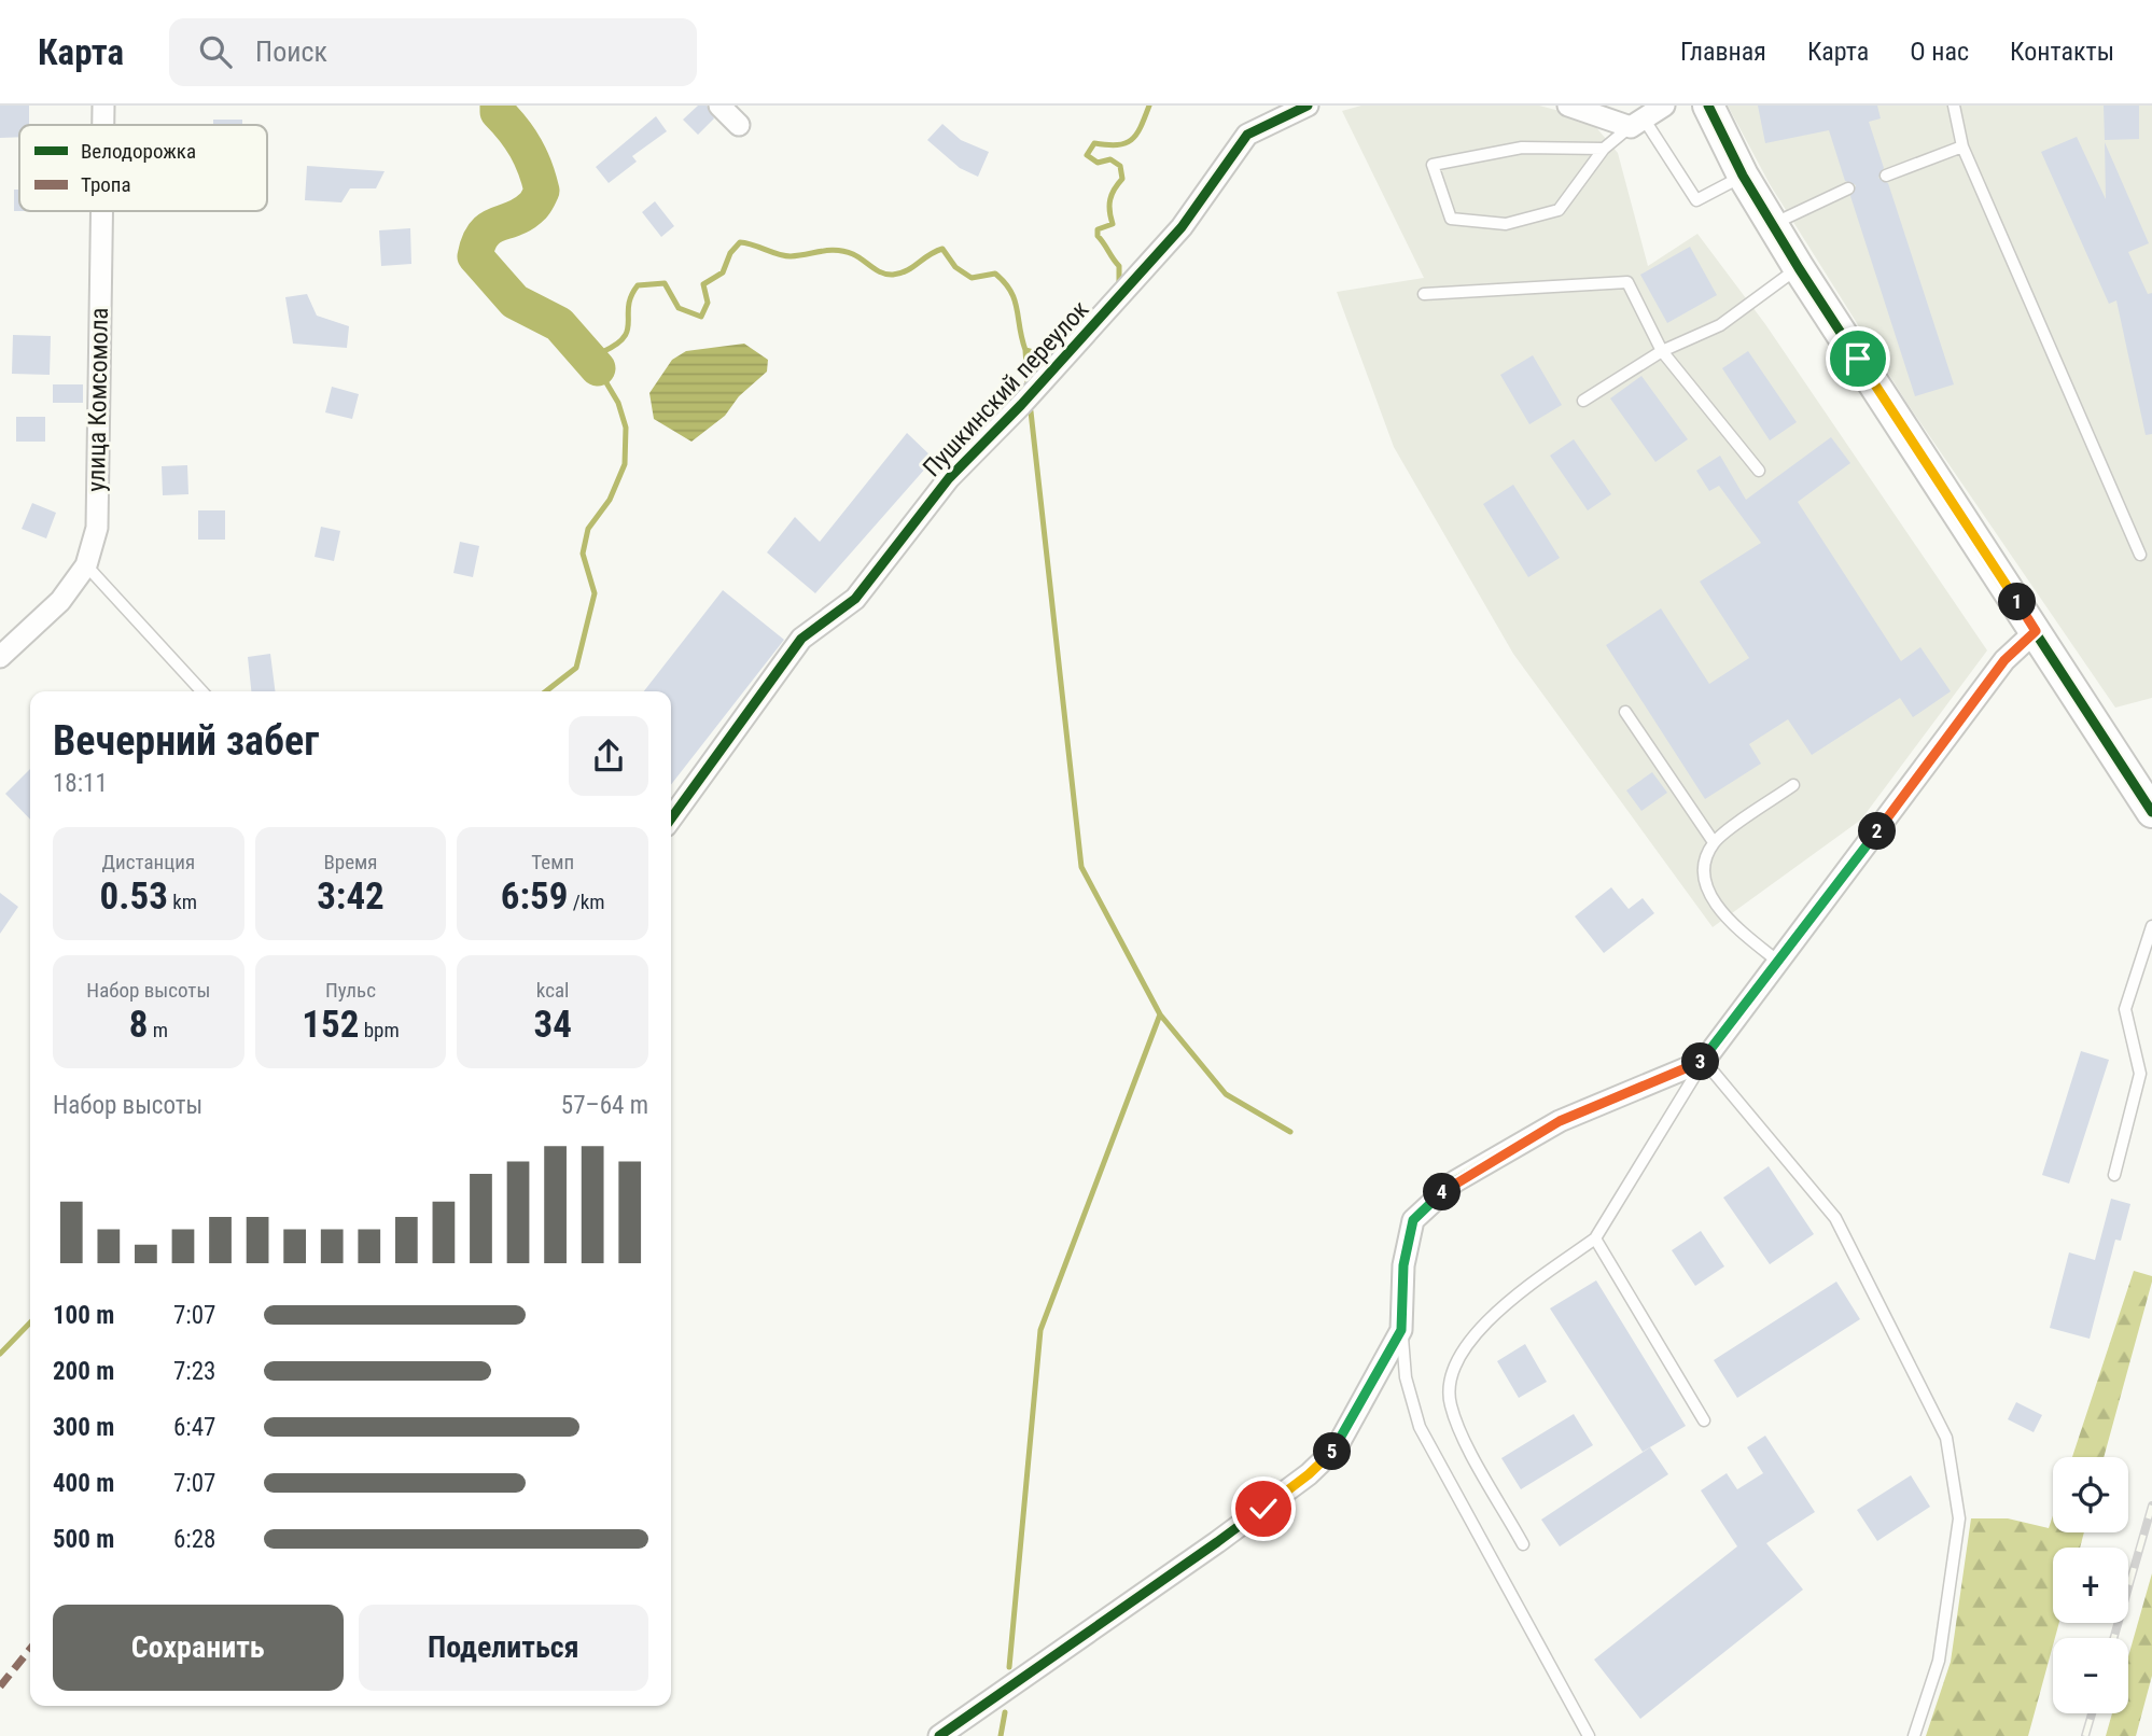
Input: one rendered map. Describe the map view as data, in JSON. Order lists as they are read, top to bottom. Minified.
{"streets":{"street":["Пушкинский переулок","улица Комсомола"]},"legend":["Велодорожка","Тропа"],"page":{"header":"Карта","search":"Поиск","nav":["Главная","Карта","О нас","Контакты"],"pins":["1","2","3","4","5"],"heading":["Вечерний забег","18:11"],"stats":[["Дистанция","0.53 km"],["Время","3:42"],["Темп","6:59 /km"],["Набор высоты","8 m"],["Пульс","152 bpm"],["kcal","34"]],"chart":["Набор высоты","57–64 m"],"list":[{"name":"100 m","note":"7:07"},{"name":"200 m","note":"7:23"},{"name":"300 m","note":"6:47"},{"name":"400 m","note":"7:07"},{"name":"500 m","note":"6:28"}],"map_buttons":["+","−"],"buttons":["Сохранить","Поделиться"]}}
